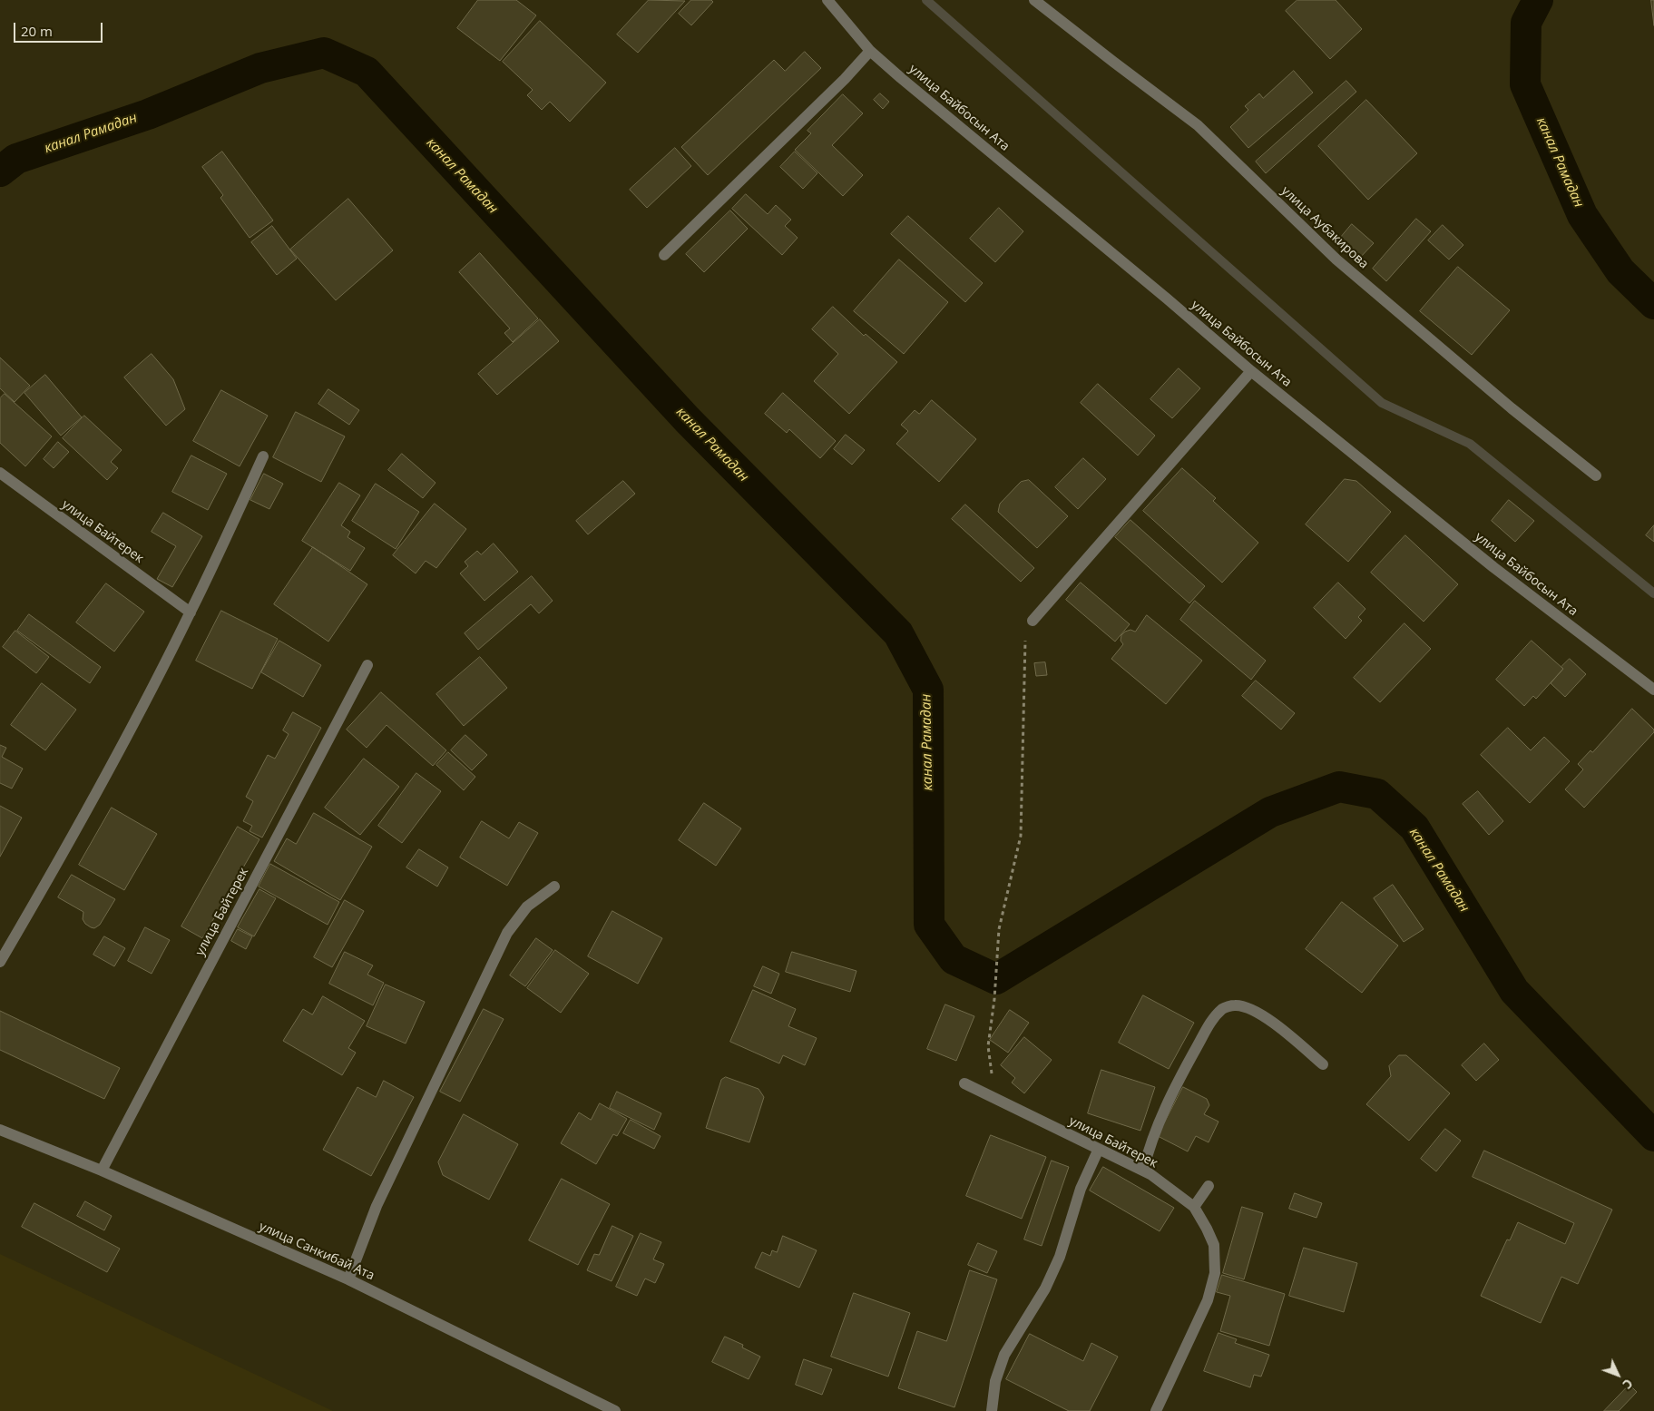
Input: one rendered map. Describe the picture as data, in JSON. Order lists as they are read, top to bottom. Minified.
{"streets":{"street":["улица Байбосын Ата","улица Аубакирова","улица Байтерек","улица Санкибай Ата"]},"crossings":[["улица Байтерек","улица Санкибай Ата"]],"water":["канал Рамадан"],"scale_bar":"20 m","north":"bottom right"}
